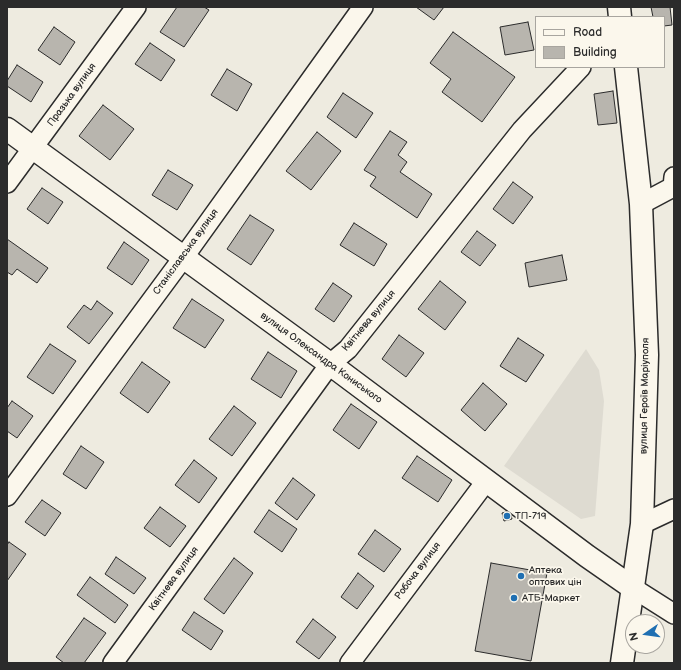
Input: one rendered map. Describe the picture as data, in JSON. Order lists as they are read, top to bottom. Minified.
{"streets":{"street":["Празька вулиця","Станіславська вулиця","Квітнева вулиця","вулиця Олександра Кониського","вулиця Героїв Маріуполя","Робоча вулиця"]},"crossings":[["Празька вулиця","вулиця Олександра Кониського"],["Станіславська вулиця","вулиця Олександра Кониського"],["Квітнева вулиця","вулиця Олександра Кониського"],["вулиця Олександра Кониського","вулиця Героїв Маріуполя"],["вулиця Олександра Кониського","Робоча вулиця"]],"places":["ТП-719","Аптека оптових цін","АТБ-Маркет"],"legend":["Road","Building"],"north":"left"}
